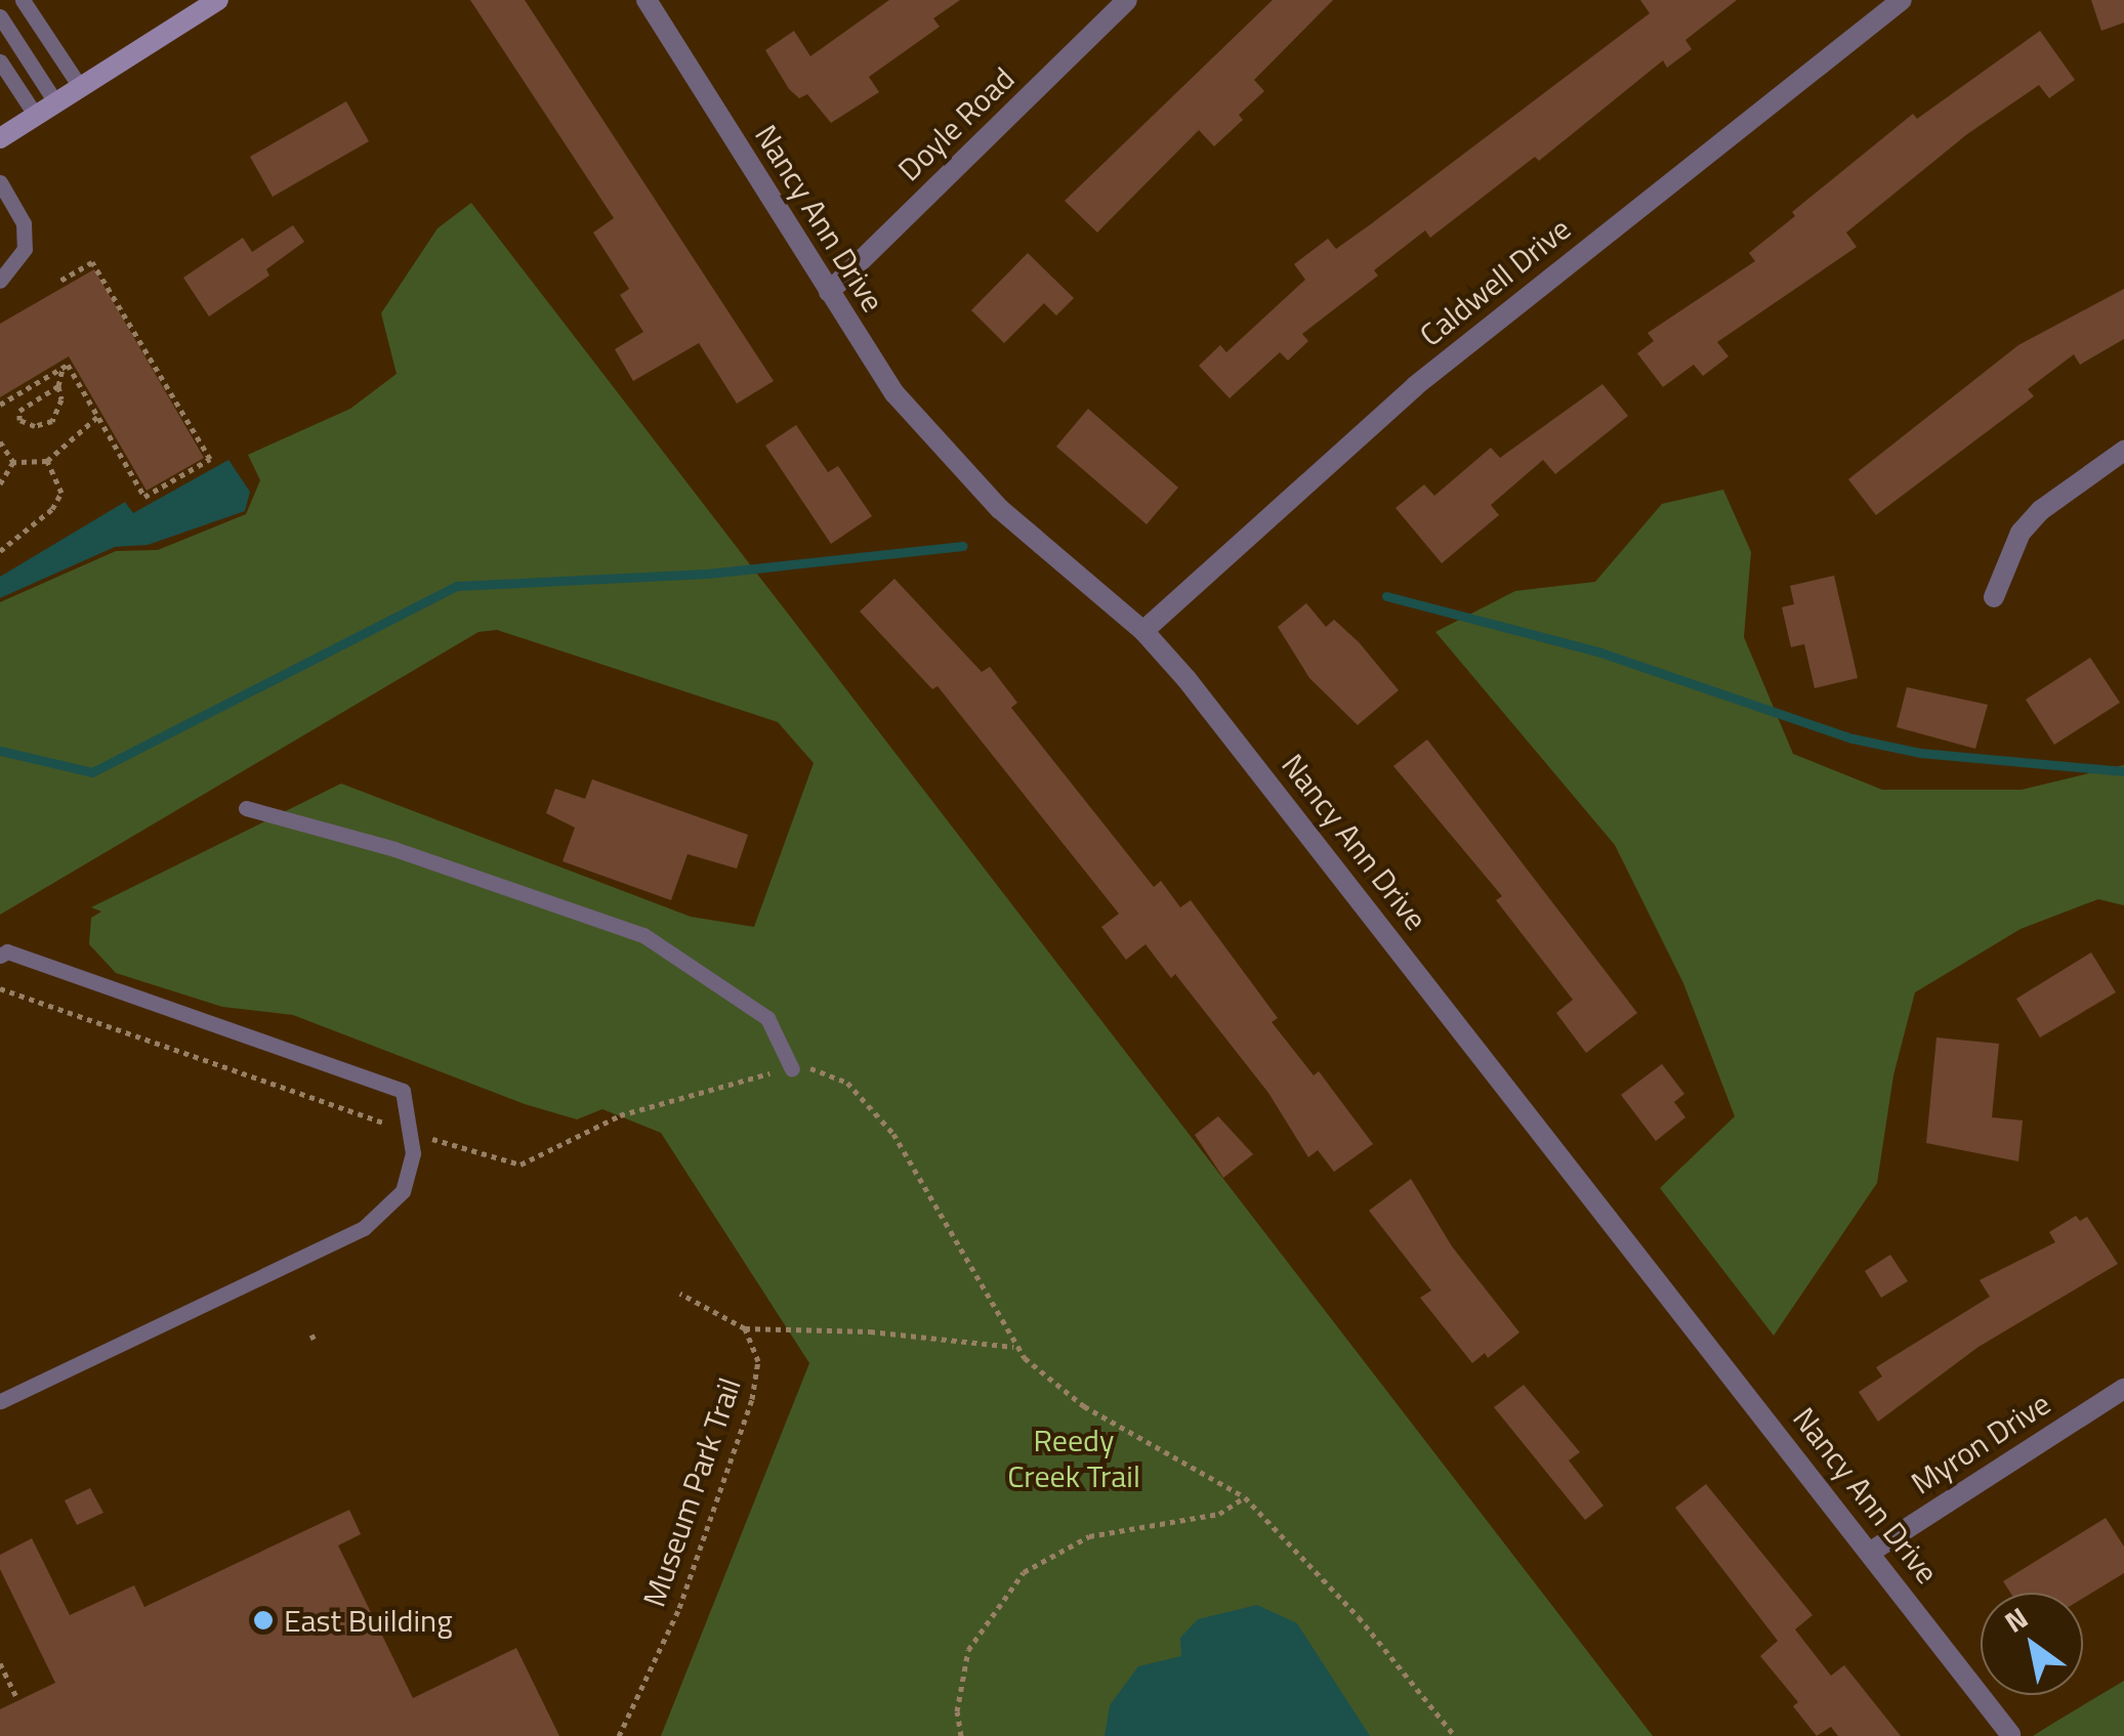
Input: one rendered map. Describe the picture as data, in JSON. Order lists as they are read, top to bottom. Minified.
{"streets":{"street":["Doyle Road","Nancy Ann Drive","Caldwell Drive","Myron Drive"],"path":["Museum Park Trail"]},"crossings":[["Doyle Road","Nancy Ann Drive"],["Nancy Ann Drive","Caldwell Drive"],["Nancy Ann Drive","Myron Drive"]],"parks":["Reedy Creek Trail"],"places":["East Building"],"north":"top left"}
